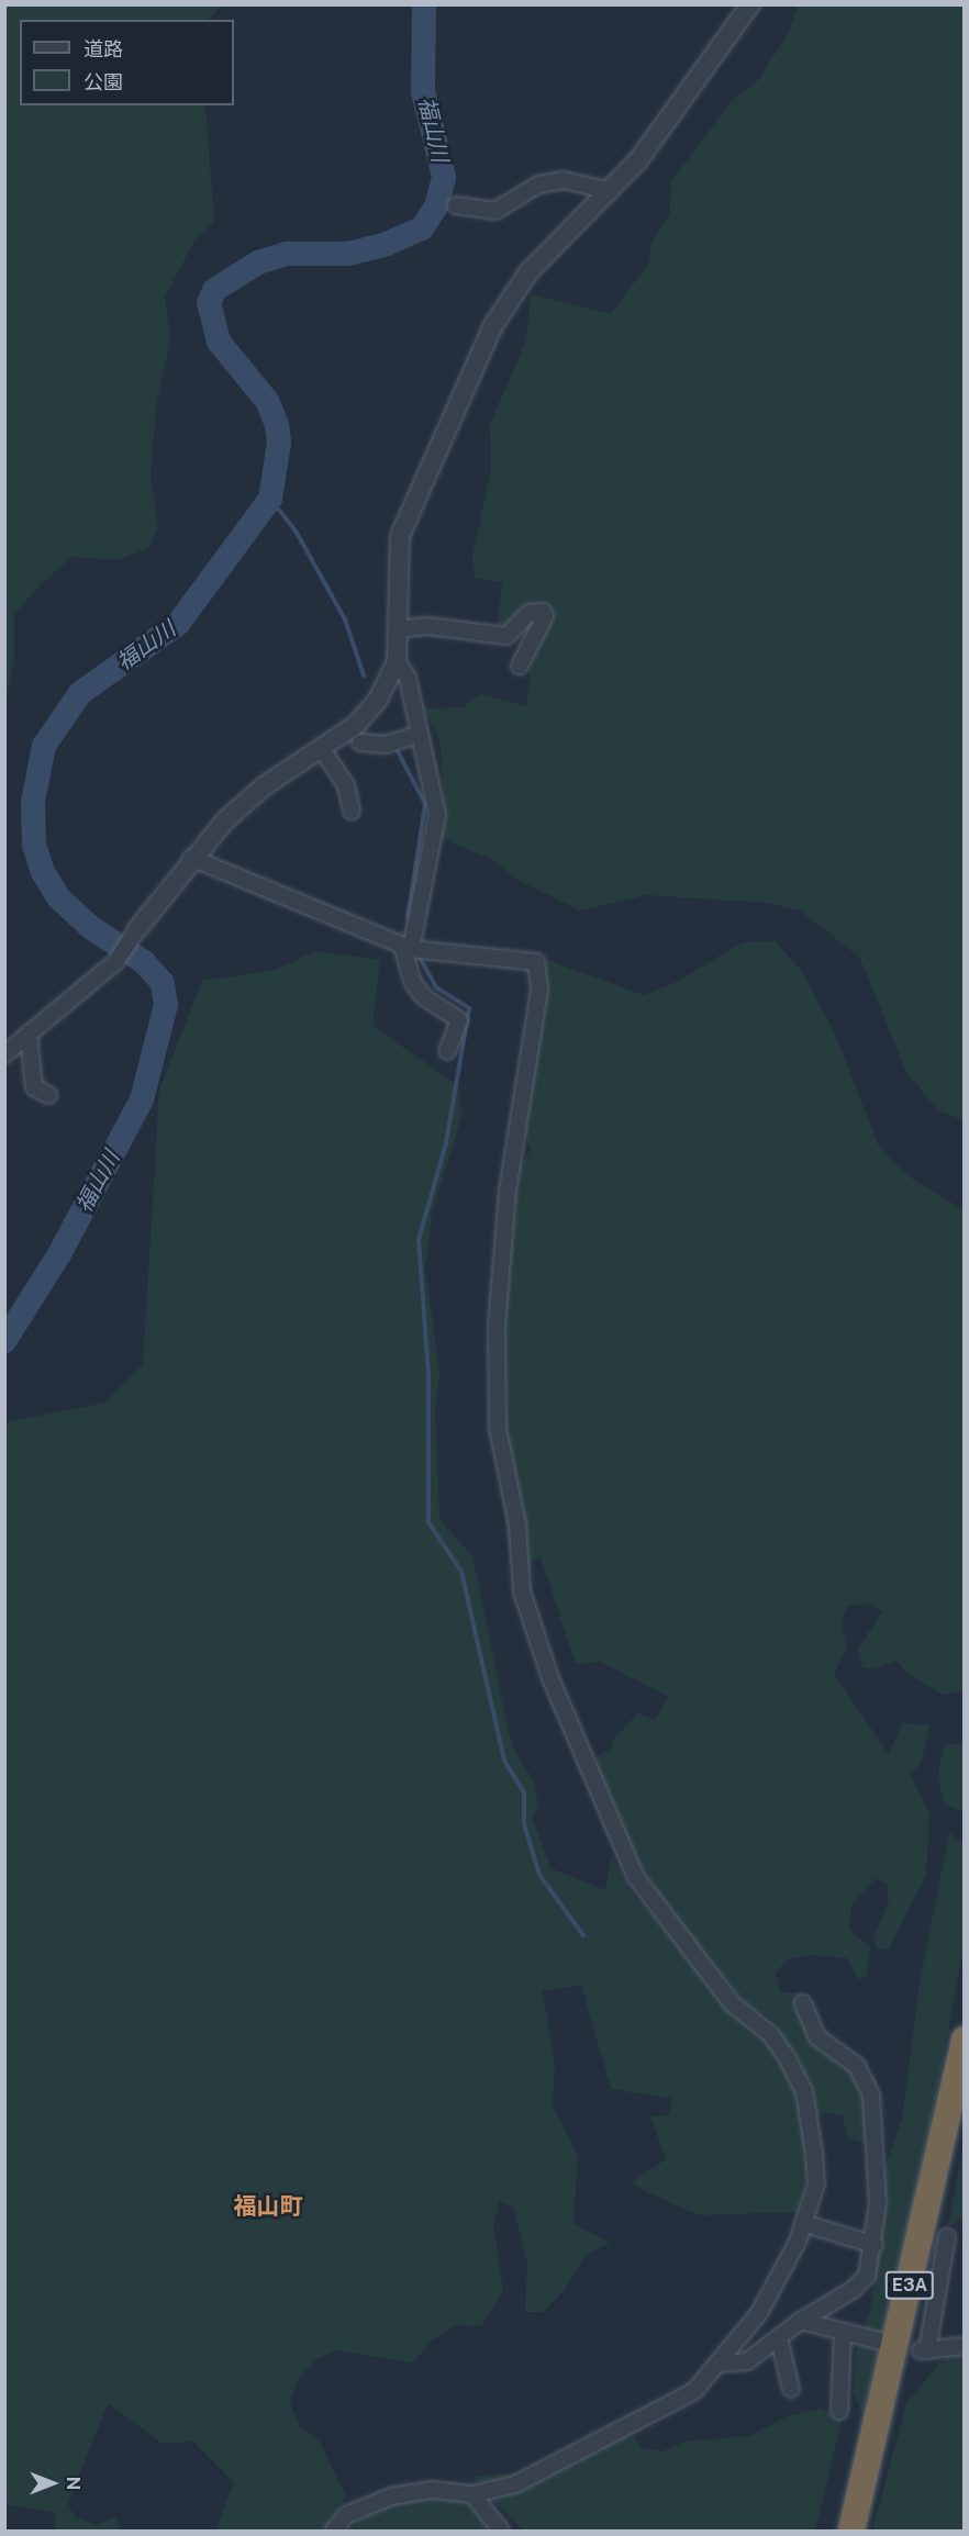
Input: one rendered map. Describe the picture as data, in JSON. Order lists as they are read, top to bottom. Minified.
{"streets":{"highway":["E3A"]},"districts":["福山町"],"water":["福山川"],"legend":["道路","公園"],"north":"right"}
